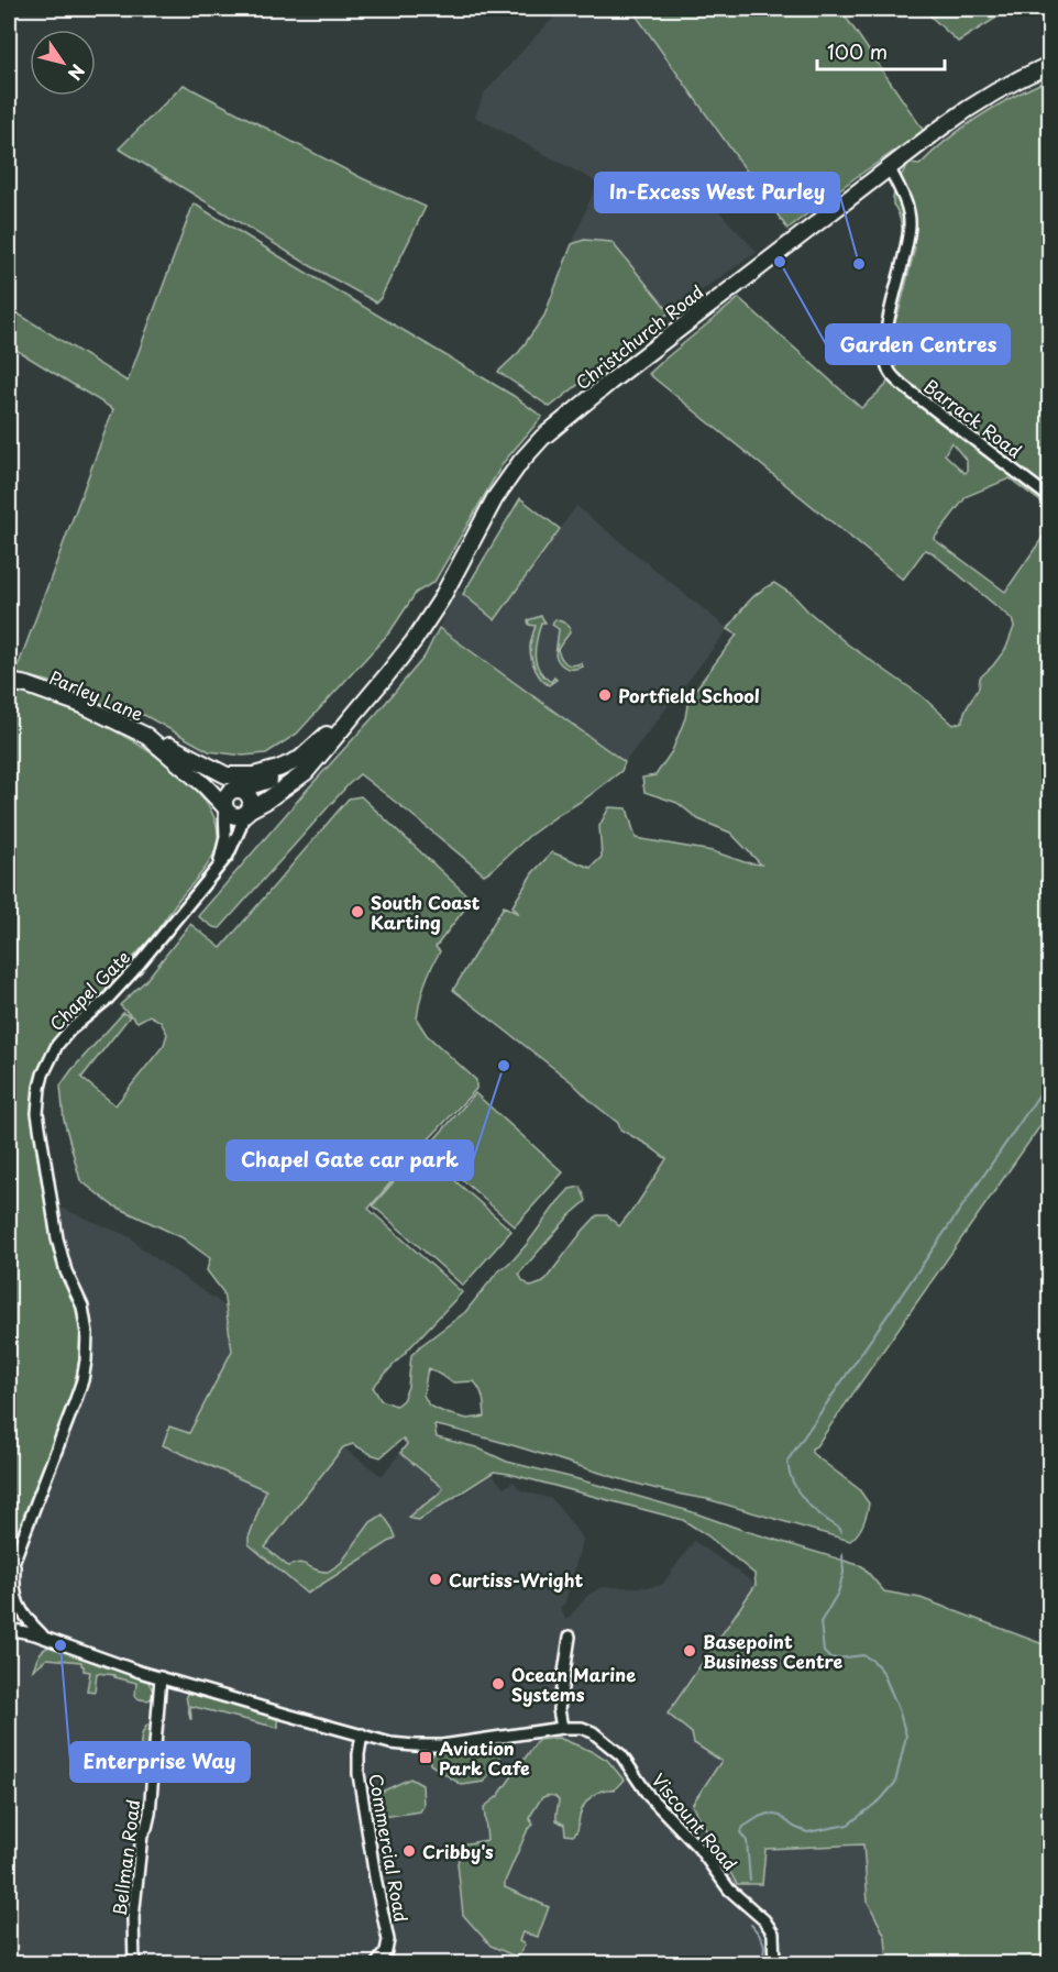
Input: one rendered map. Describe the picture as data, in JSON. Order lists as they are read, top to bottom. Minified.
{"streets":{"main road":["Christchurch Road","Parley Lane"],"street":["Barrack Road","Chapel Gate","Viscount Road","Commercial Road","Bellman Road"]},"crossings":[["Christchurch Road","Barrack Road"],["Christchurch Road","Parley Lane"],["Christchurch Road","Chapel Gate"],["Parley Lane","Chapel Gate"],["Viscount Road","Commercial Road"],["Viscount Road","Bellman Road"]],"places":{"other":["Garden Centres","In-Excess West Parley","Portfield School","South Coast Karting","Chapel Gate car park","Curtiss-Wright","Enterprise Way","Basepoint Business Centre","Ocean Marine Systems","Cribby's"],"transit":["Aviation Park Cafe"]},"scale_bar":"100 m","north":"bottom right"}
